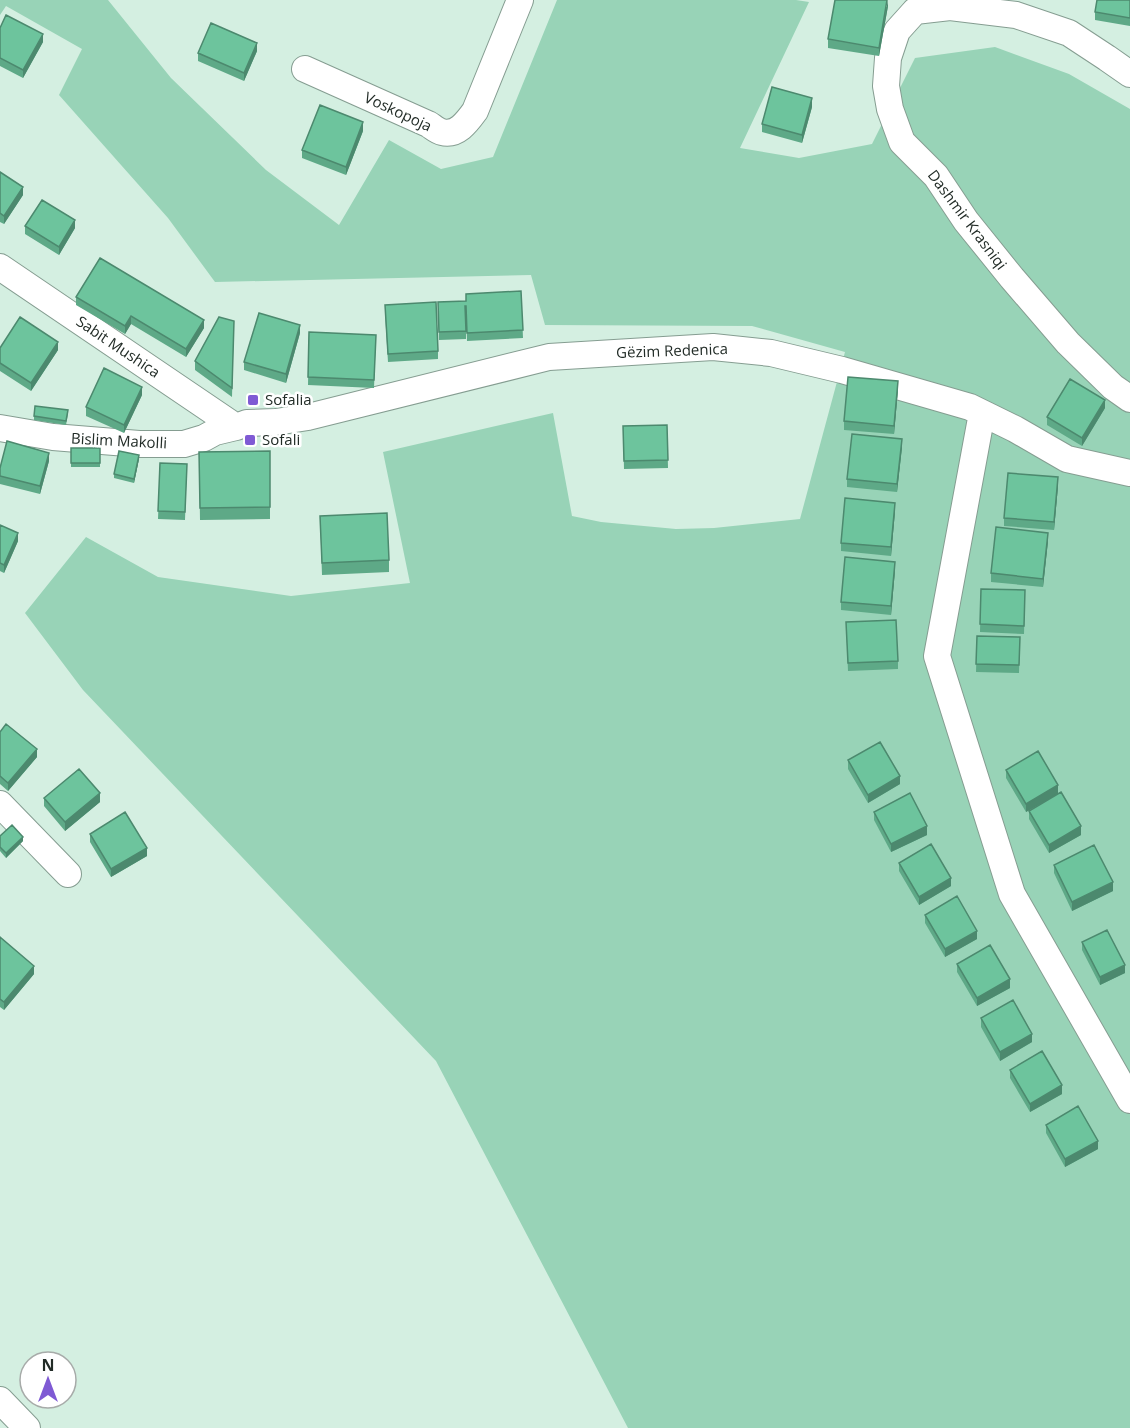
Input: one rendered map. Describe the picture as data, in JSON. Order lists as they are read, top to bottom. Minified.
{"streets":{"street":["Voskopoja","Dashmir Krasniqi","Sabit Mushica","Gëzim Redenica","Bislim Makolli"]},"crossings":[["Sabit Mushica","Gëzim Redenica"],["Sabit Mushica","Bislim Makolli"],["Gëzim Redenica","Bislim Makolli"]],"places":{"transit":["Sofalia","Sofali"]},"north":"top"}
